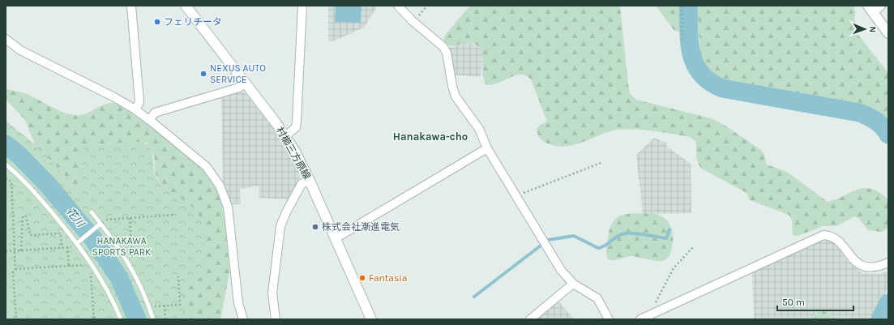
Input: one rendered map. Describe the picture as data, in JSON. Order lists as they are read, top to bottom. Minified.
{"streets":{"main road":["村櫛三方原線"]},"districts":["Hanakawa-cho"],"water":["花川"],"parks":["HANAKAWA SPORTS PARK"],"places":["フェリチータ","NEXUS AUTO SERVICE","株式会社漸進電気","Fantasia"],"scale_bar":"50 m","north":"right"}
